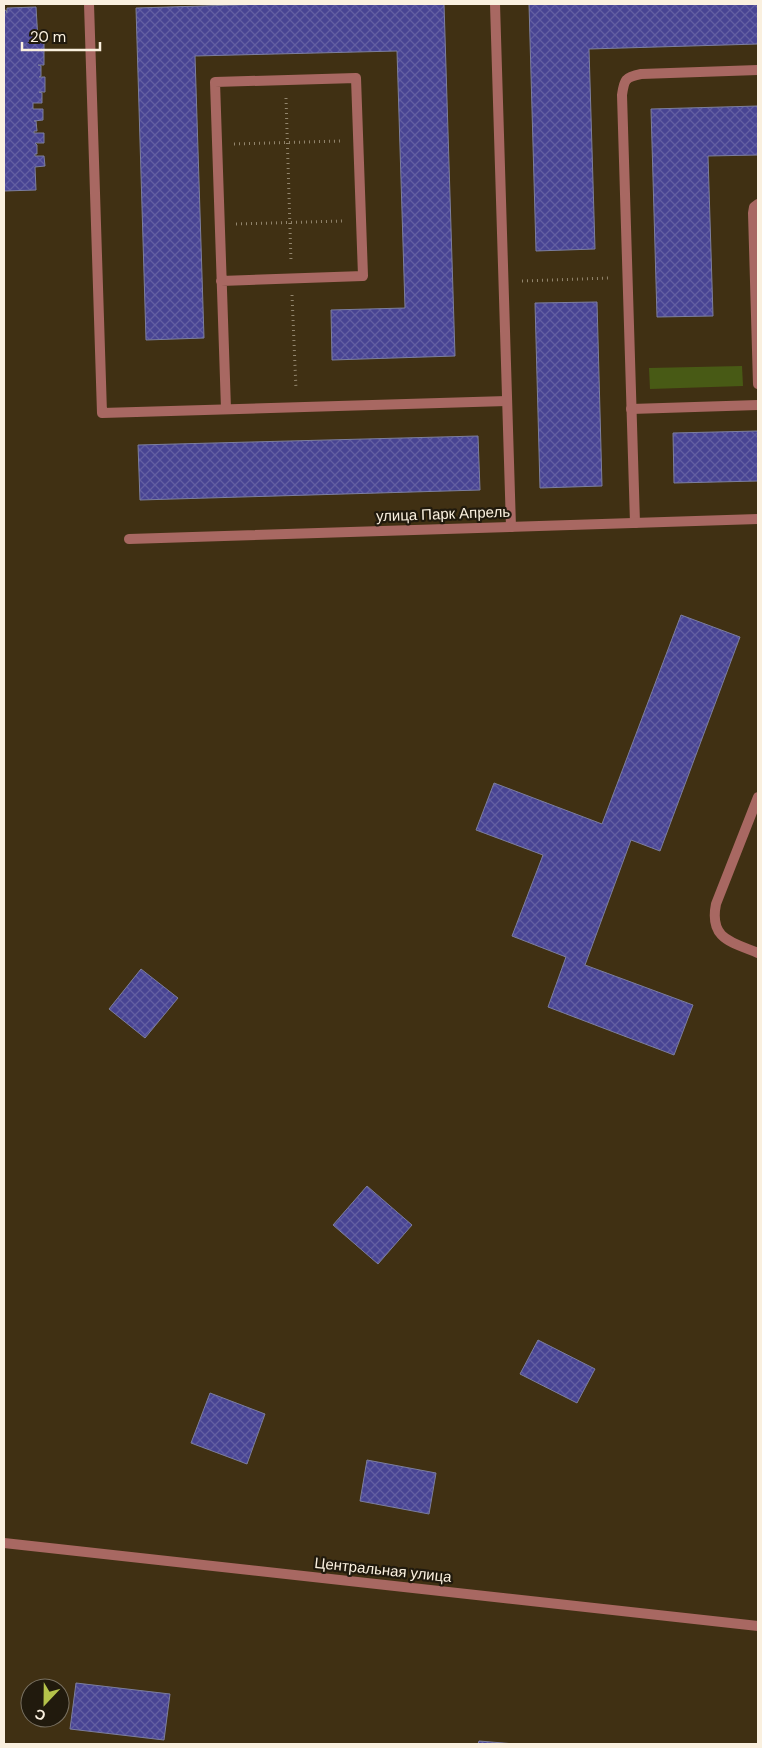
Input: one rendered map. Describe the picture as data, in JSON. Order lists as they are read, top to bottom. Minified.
{"streets":{"street":["улица Парк Апрель","Центральная улица"]},"scale_bar":"20 m","north":"bottom"}
